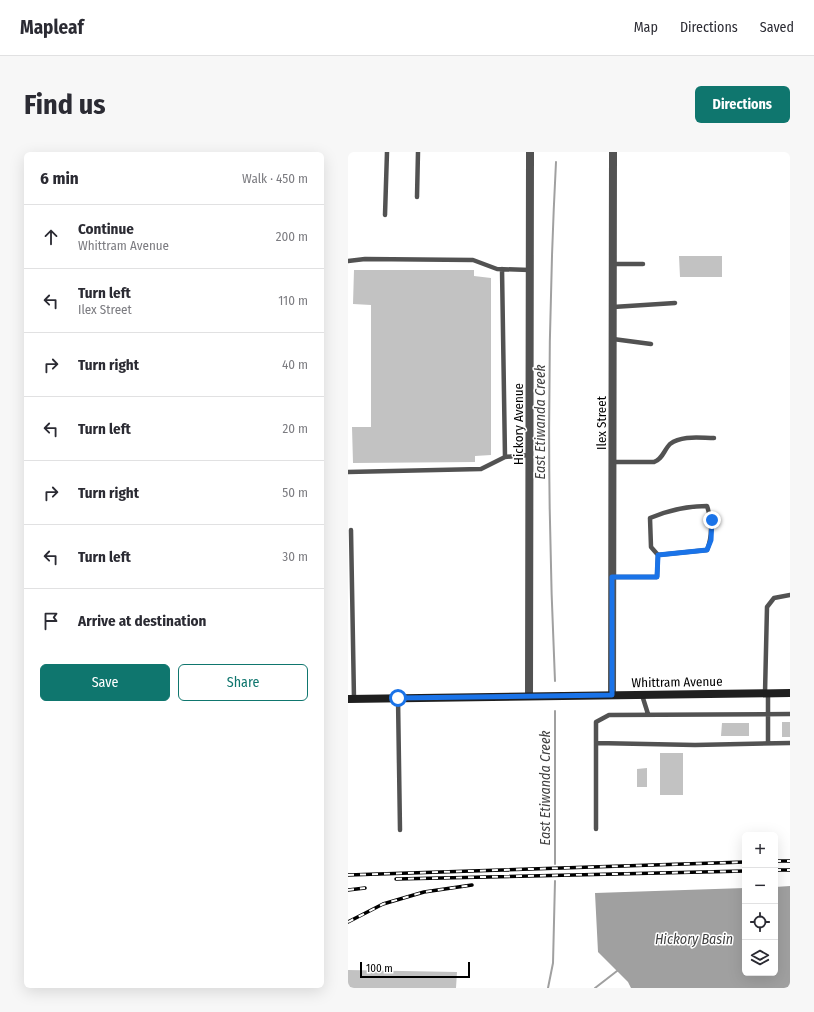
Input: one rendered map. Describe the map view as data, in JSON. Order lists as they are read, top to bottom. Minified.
{"streets":{"street":["Ilex Street","Hickory Avenue","Whittram Avenue"]},"crossings":[["Ilex Street","Whittram Avenue"],["Hickory Avenue","Whittram Avenue"]],"water":["East Etiwanda Creek","Hickory Basin"],"scale_bar":"100 m","page":{"header":"Mapleaf","nav":["Map","Directions","Saved"],"buttons":["Directions",["Save","Share"]],"title":"Find us","heading":["6 min","Walk · 450 m"],"list":[["Continue","Whittram Avenue","200 m"],["Turn left","Ilex Street","110 m"],["Turn right","40 m"],["Turn left","20 m"],["Turn right","50 m"],["Turn left","30 m"],"Arrive at destination"],"map_buttons":["+","−"],"scale":"100 m"}}
